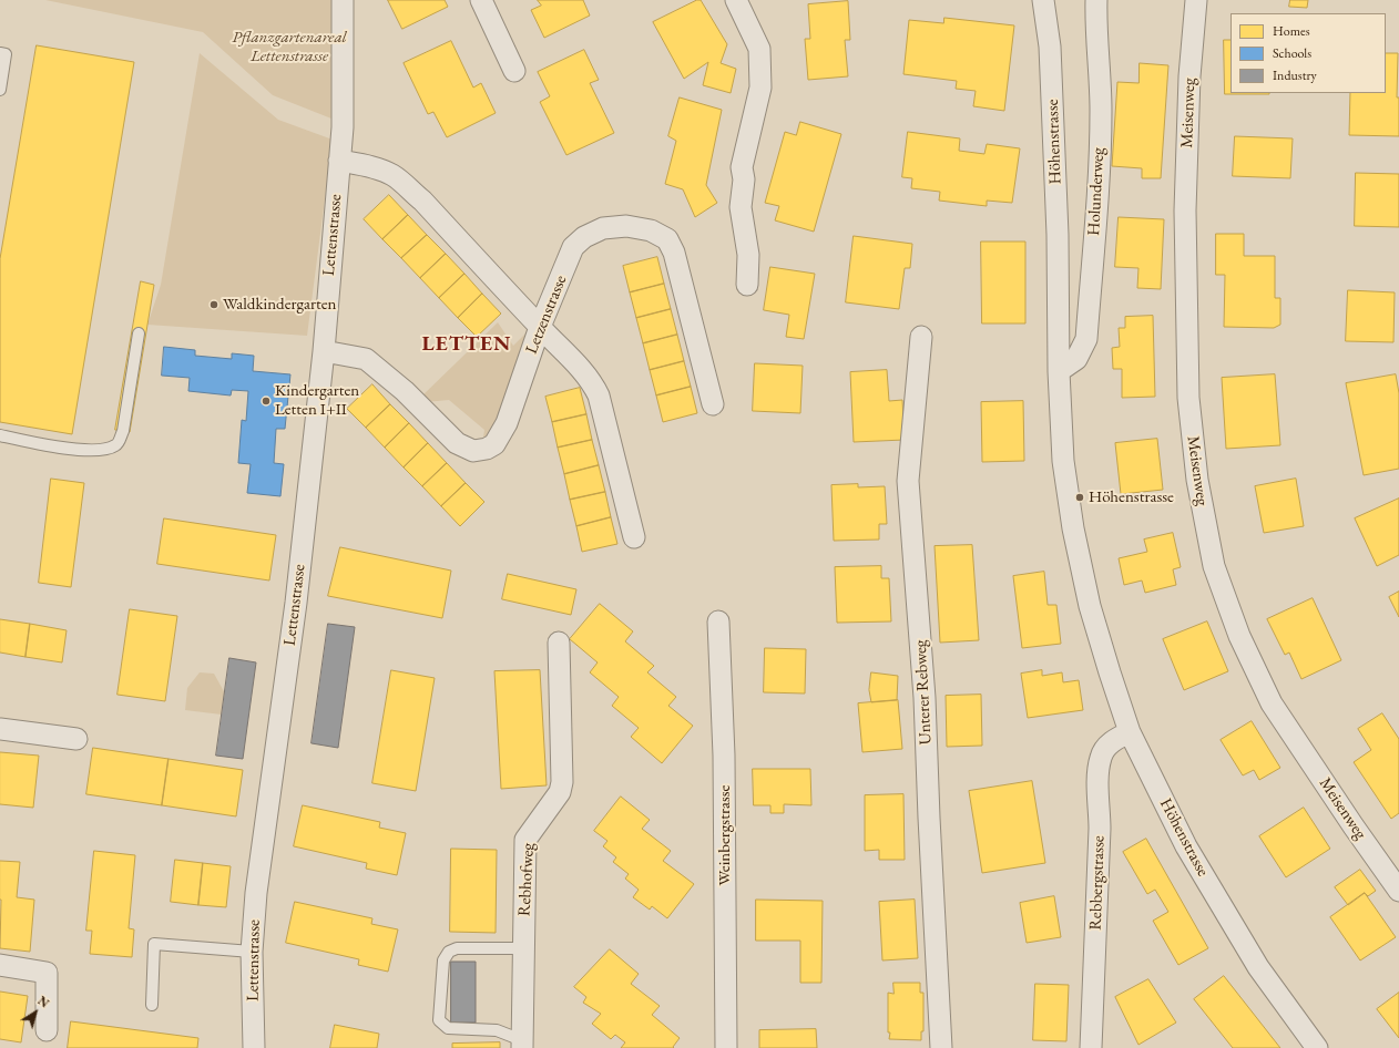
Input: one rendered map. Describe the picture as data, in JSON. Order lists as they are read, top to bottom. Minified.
{"streets":{"street":["Meisenweg","Höhenstrasse","Holunderweg","Lettenstrasse","Letzenstrasse","Unterer Rebweg","Weinbergstrasse","Rebhofweg","Rebbergstrasse"]},"crossings":[["Höhenstrasse","Holunderweg"],["Höhenstrasse","Rebbergstrasse"],["Lettenstrasse","Letzenstrasse"]],"districts":["LETTEN"],"parks":["Pflanzgartenareal Lettenstrasse"],"places":["Waldkindergarten","Kindergarten Letten I+II","Höhenstrasse"],"legend":["Homes","Schools","Industry"],"north":"top right"}
